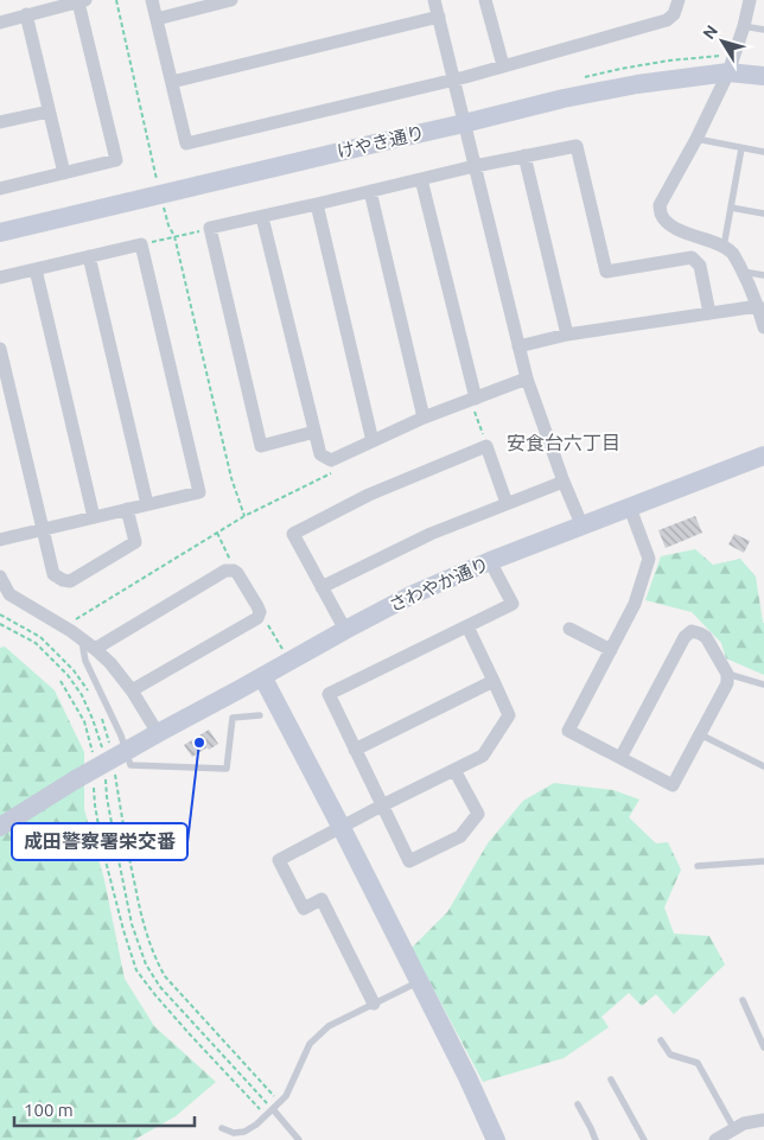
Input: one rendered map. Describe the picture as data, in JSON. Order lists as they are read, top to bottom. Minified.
{"streets":{"street":["けやき通り","さわやか通り"]},"districts":["安食台六丁目"],"places":["成田警察署栄交番"],"scale_bar":"100 m","north":"top left"}
